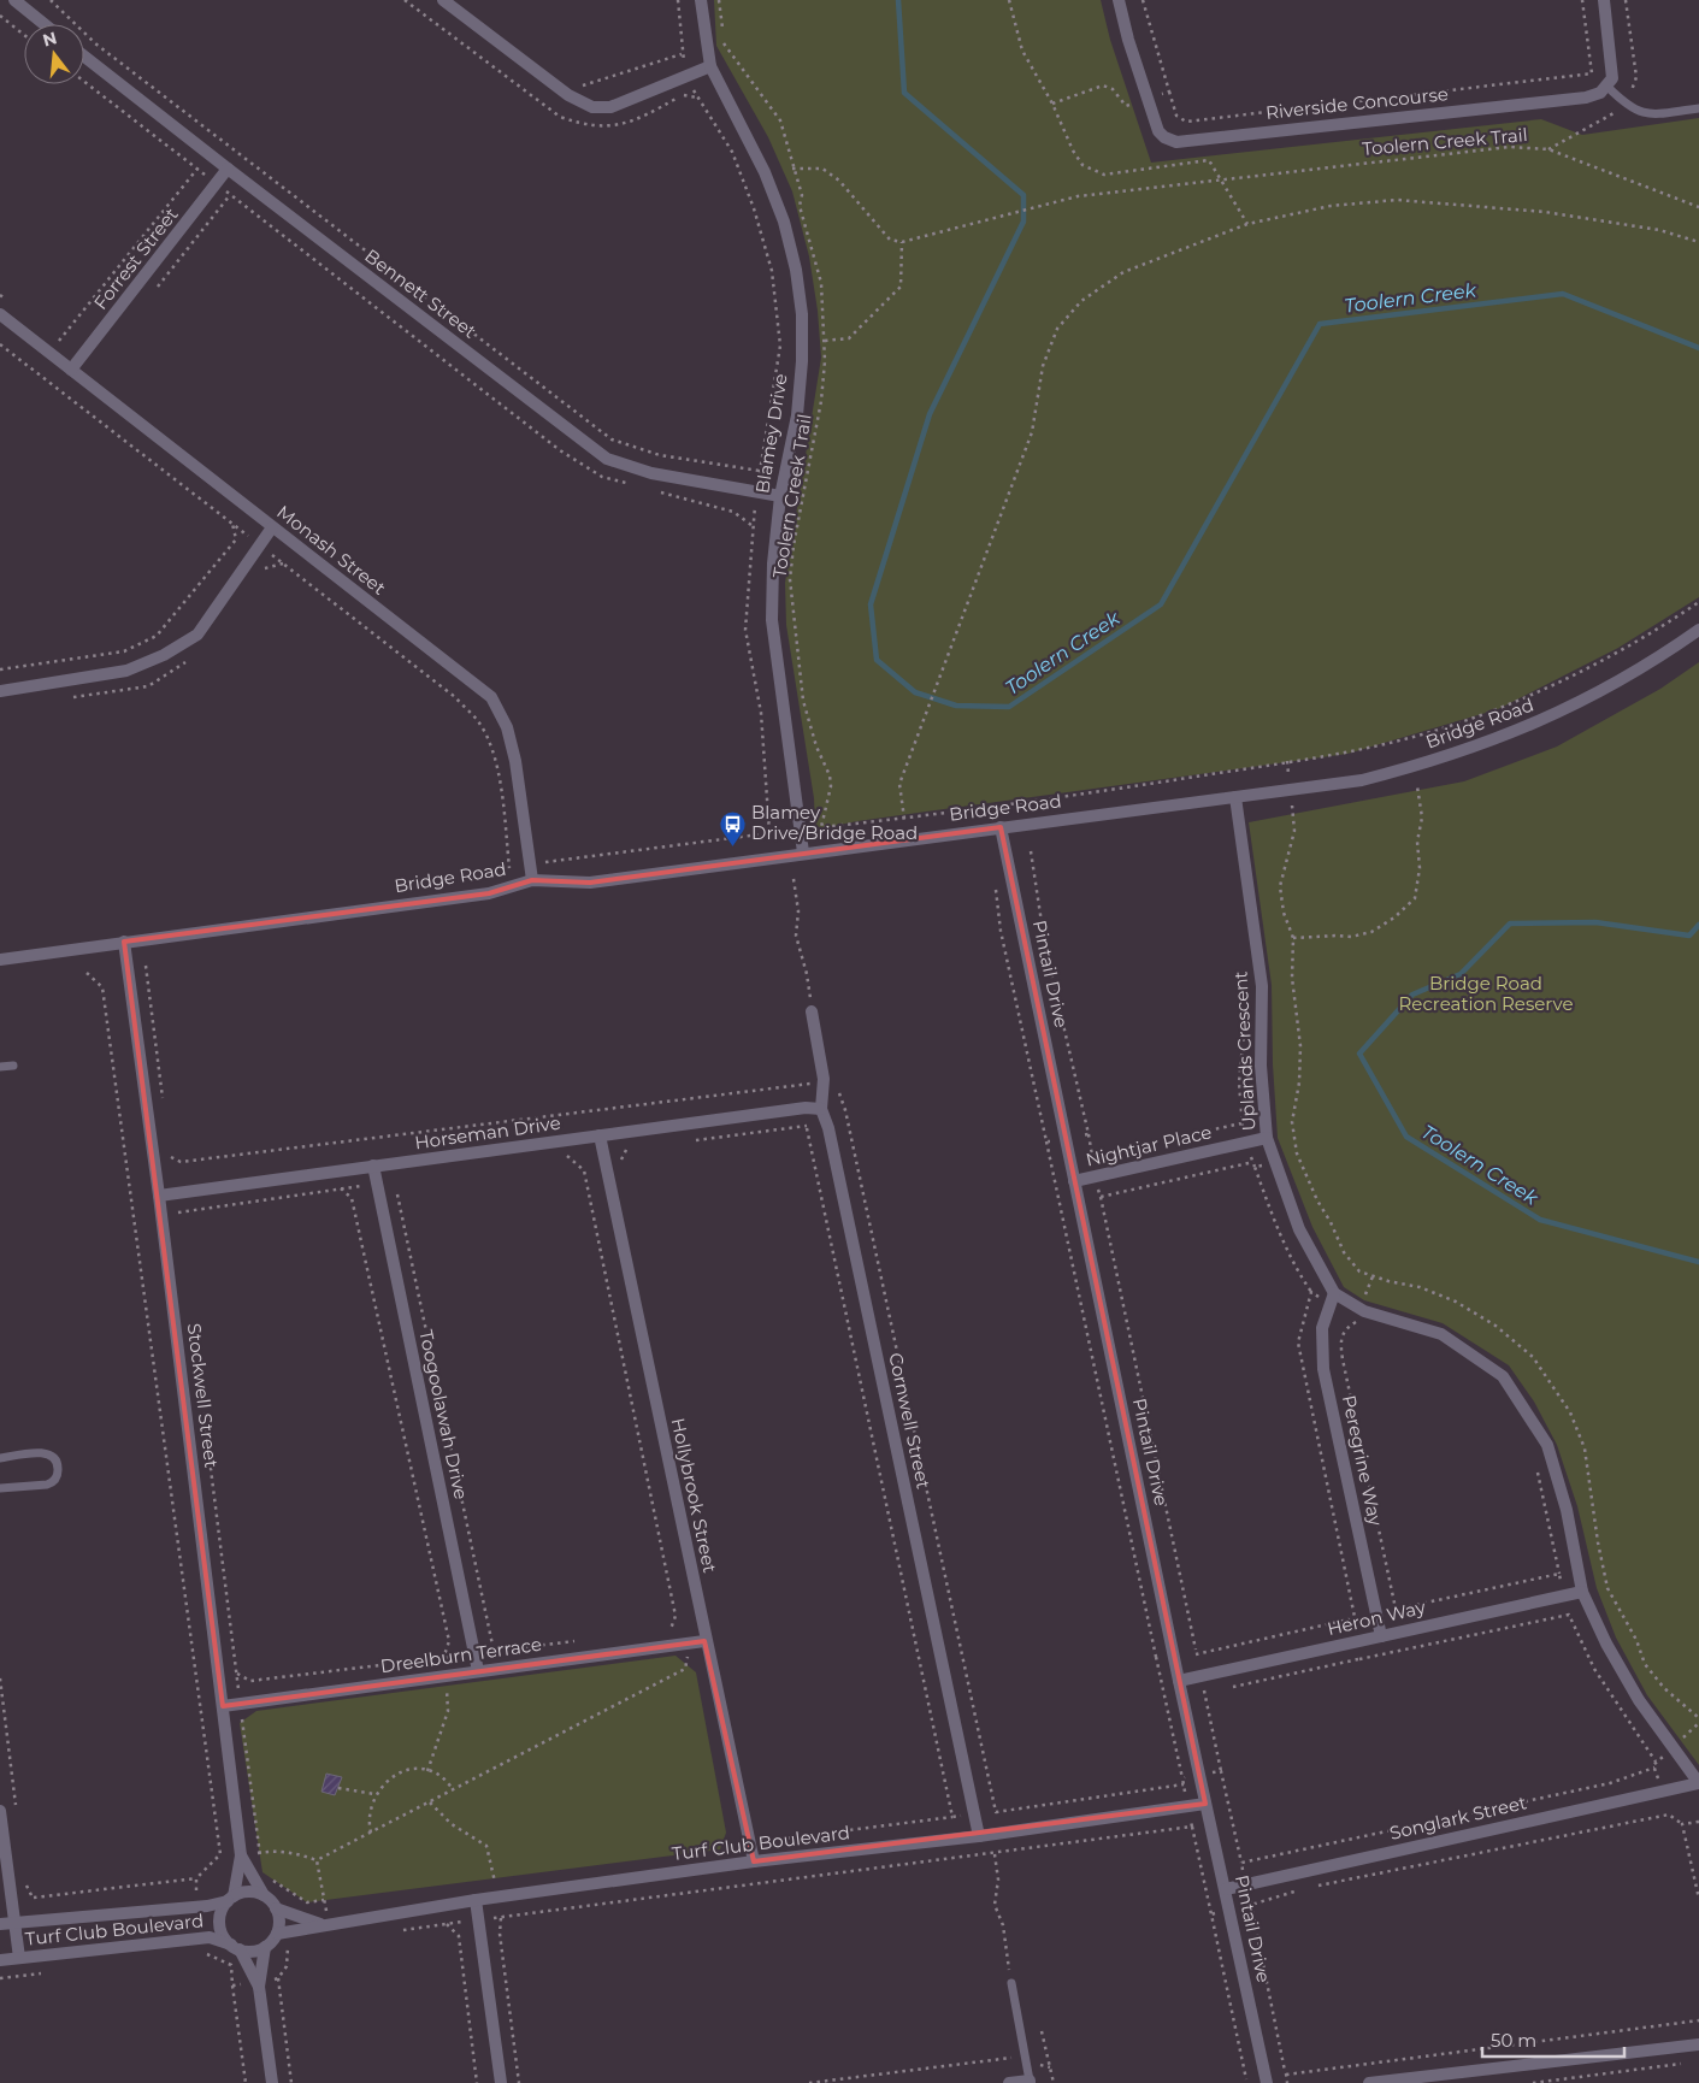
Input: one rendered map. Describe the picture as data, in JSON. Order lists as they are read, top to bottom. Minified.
{"streets":{"street":["Riverside Concourse","Forrest Street","Bennett Street","Blamey Drive","Monash Street","Bridge Road","Pintail Drive","Uplands Crescent","Horseman Drive","Nightjar Place","Stockwell Street","Toogoolawah Drive","Cornwell Street","Peregrine Way","Hollybrook Street","Heron Way","Dreelburn Terrace","Songlark Street","Turf Club Boulevard"],"path":["Toolern Creek Trail"]},"crossings":[["Forrest Street","Bennett Street"],["Forrest Street","Monash Street"],["Bennett Street","Blamey Drive"],["Blamey Drive","Bridge Road"],["Monash Street","Bridge Road"],["Bridge Road","Pintail Drive"],["Bridge Road","Uplands Crescent"],["Bridge Road","Stockwell Street"],["Pintail Drive","Nightjar Place"],["Pintail Drive","Heron Way"],["Pintail Drive","Songlark Street"],["Pintail Drive","Turf Club Boulevard"],["Uplands Crescent","Nightjar Place"],["Uplands Crescent","Peregrine Way"],["Horseman Drive","Stockwell Street"],["Horseman Drive","Toogoolawah Drive"],["Horseman Drive","Cornwell Street"],["Horseman Drive","Hollybrook Street"],["Stockwell Street","Dreelburn Terrace"],["Stockwell Street","Turf Club Boulevard"],["Toogoolawah Drive","Dreelburn Terrace"],["Cornwell Street","Turf Club Boulevard"],["Peregrine Way","Heron Way"],["Hollybrook Street","Dreelburn Terrace"],["Hollybrook Street","Turf Club Boulevard"]],"water":["Toolern Creek"],"parks":["Bridge Road Recreation Reserve"],"places":{"bus stop":["Blamey Drive/Bridge Road"]},"scale_bar":"50 m","north":"top"}
